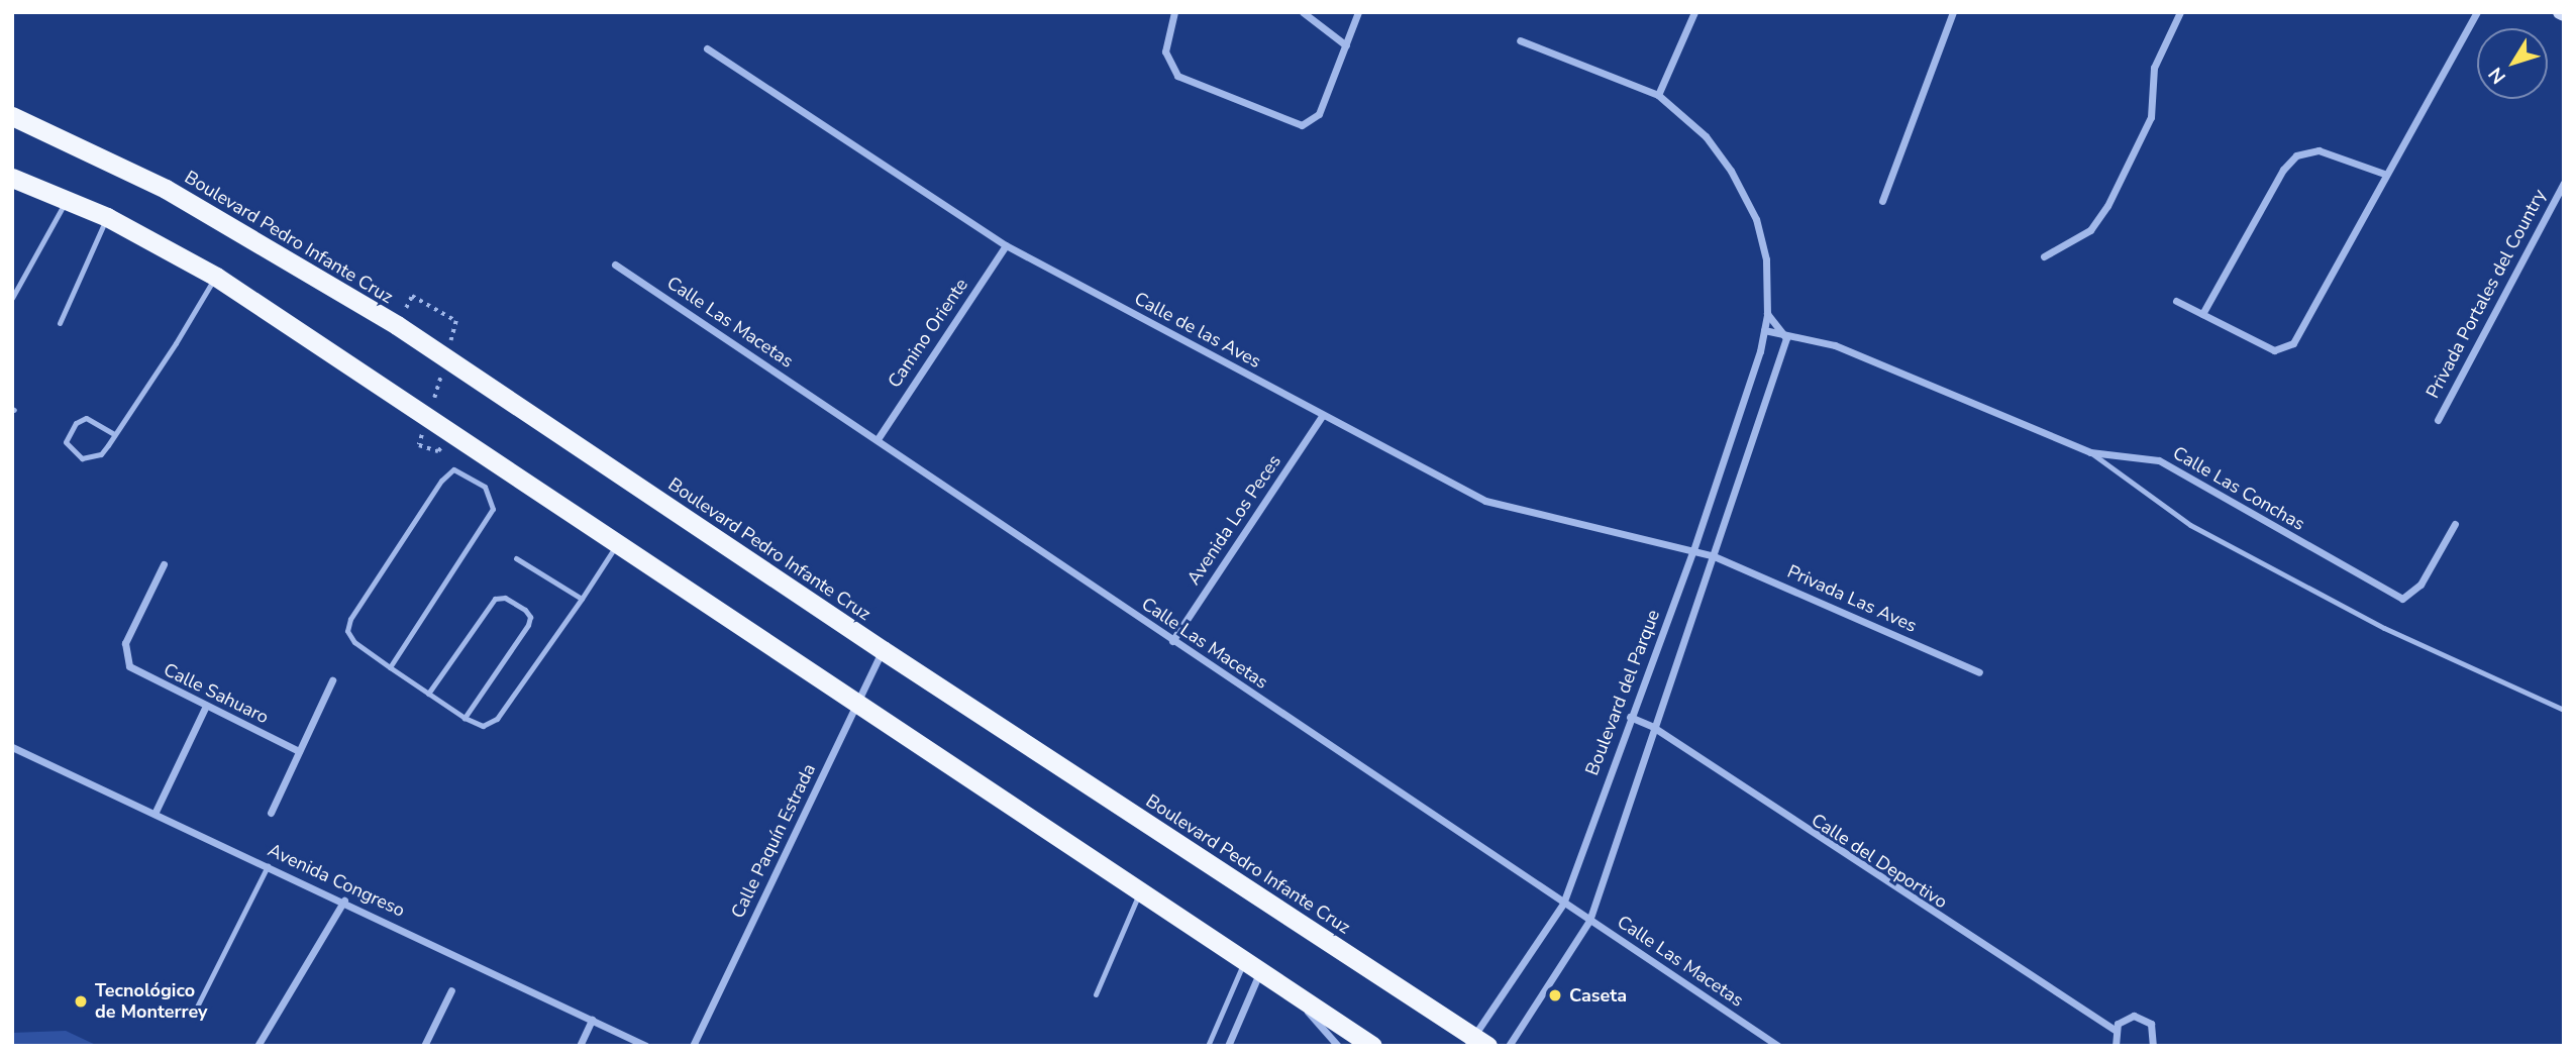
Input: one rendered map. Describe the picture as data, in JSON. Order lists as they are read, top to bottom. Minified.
{"streets":{"highway":["Boulevard Pedro Infante Cruz"],"street":["Privada Portales del Country","Calle Las Macetas","Calle de las Aves","Camino Oriente","Calle Las Conchas","Avenida Los Peces","Privada Las Aves","Boulevard del Parque","Calle Sahuaro","Calle Paquín Estrada","Calle del Deportivo","Avenida Congreso"]},"crossings":[["Boulevard Pedro Infante Cruz","Boulevard del Parque"],["Boulevard Pedro Infante Cruz","Calle Paquín Estrada"],["Calle Las Macetas","Camino Oriente"],["Calle Las Macetas","Avenida Los Peces"],["Calle Las Macetas","Boulevard del Parque"],["Calle de las Aves","Camino Oriente"],["Calle de las Aves","Avenida Los Peces"],["Calle de las Aves","Privada Las Aves"],["Calle de las Aves","Boulevard del Parque"],["Calle Las Conchas","Boulevard del Parque"],["Privada Las Aves","Boulevard del Parque"],["Boulevard del Parque","Calle del Deportivo"]],"places":["Caseta","Tecnológico de Monterrey"],"north":"bottom left"}
